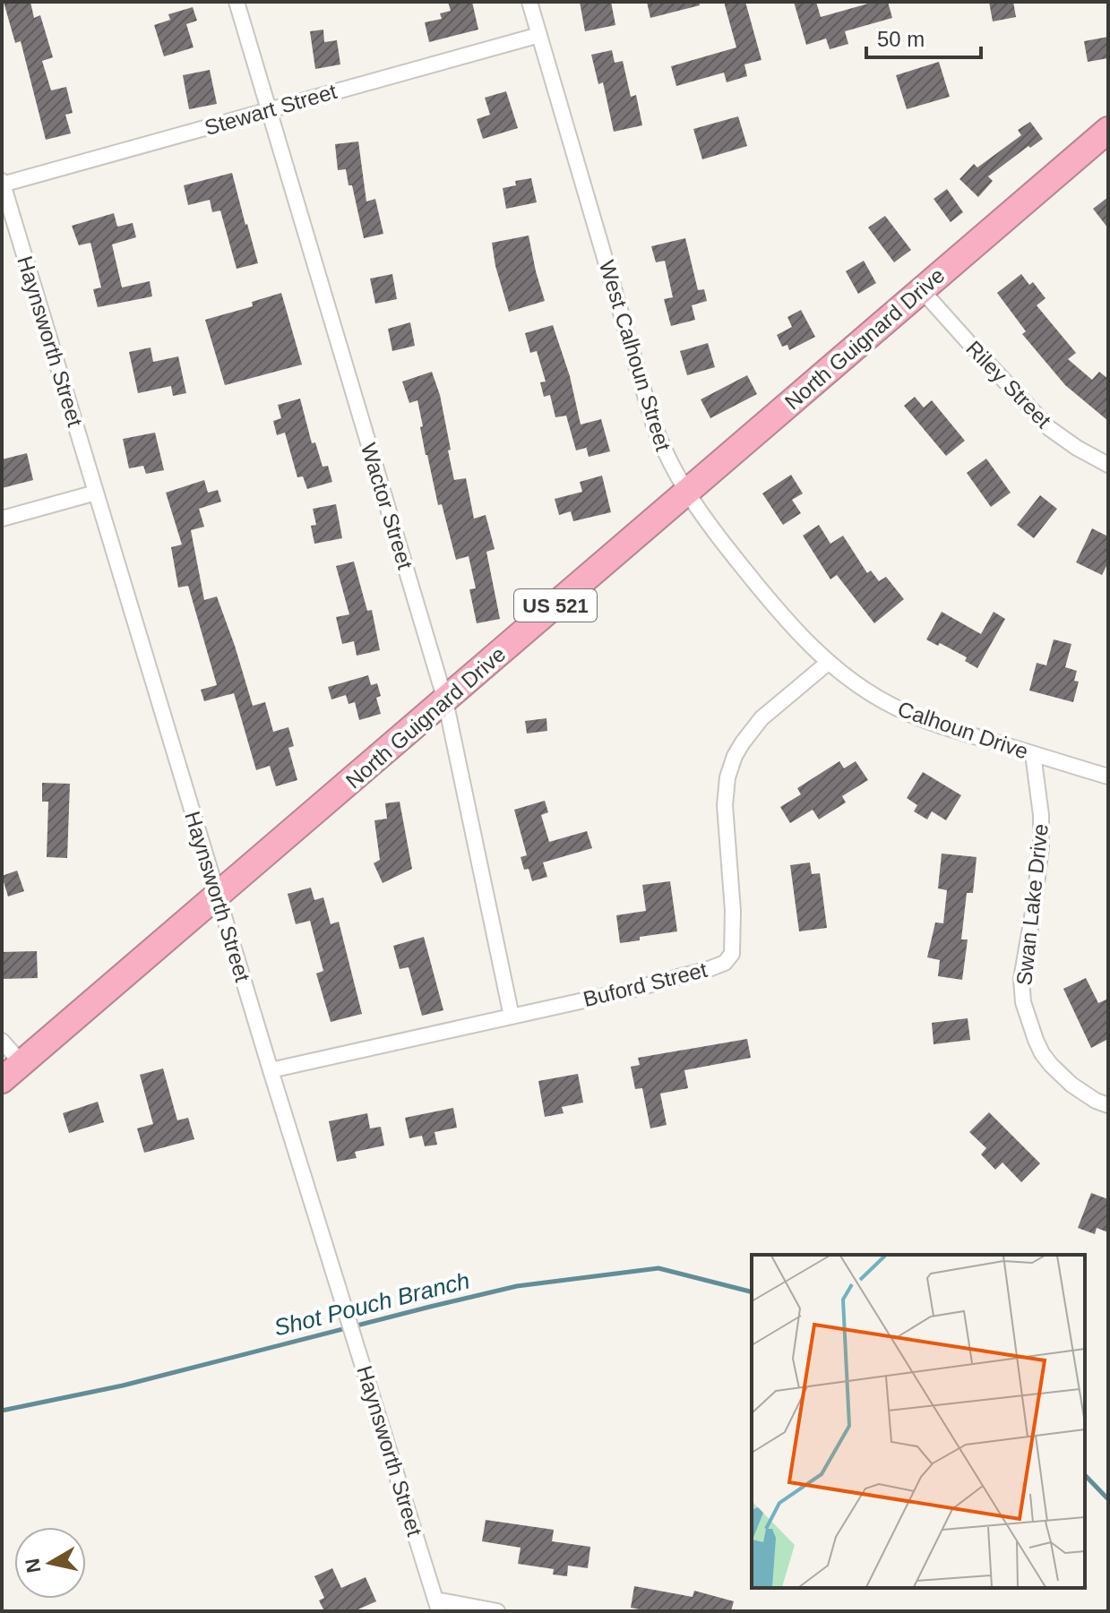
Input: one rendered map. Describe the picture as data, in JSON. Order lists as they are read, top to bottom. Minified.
{"streets":{"highway":["North Guignard Drive","US 521"],"street":["Stewart Street","Haynsworth Street","West Calhoun Street","Riley Street","Wactor Street","Calhoun Drive","Swan Lake Drive","Buford Street"]},"crossings":[["Stewart Street","Haynsworth Street"],["Stewart Street","West Calhoun Street"],["Stewart Street","Wactor Street"],["North Guignard Drive","Haynsworth Street"],["North Guignard Drive","West Calhoun Street"],["North Guignard Drive","Riley Street"],["North Guignard Drive","Wactor Street"],["Haynsworth Street","Buford Street"],["West Calhoun Street","Calhoun Drive"],["West Calhoun Street","Buford Street"],["Wactor Street","Buford Street"],["Calhoun Drive","Swan Lake Drive"],["Calhoun Drive","Buford Street"]],"water":["Shot Pouch Branch"],"scale_bar":"50 m","north":"left"}
